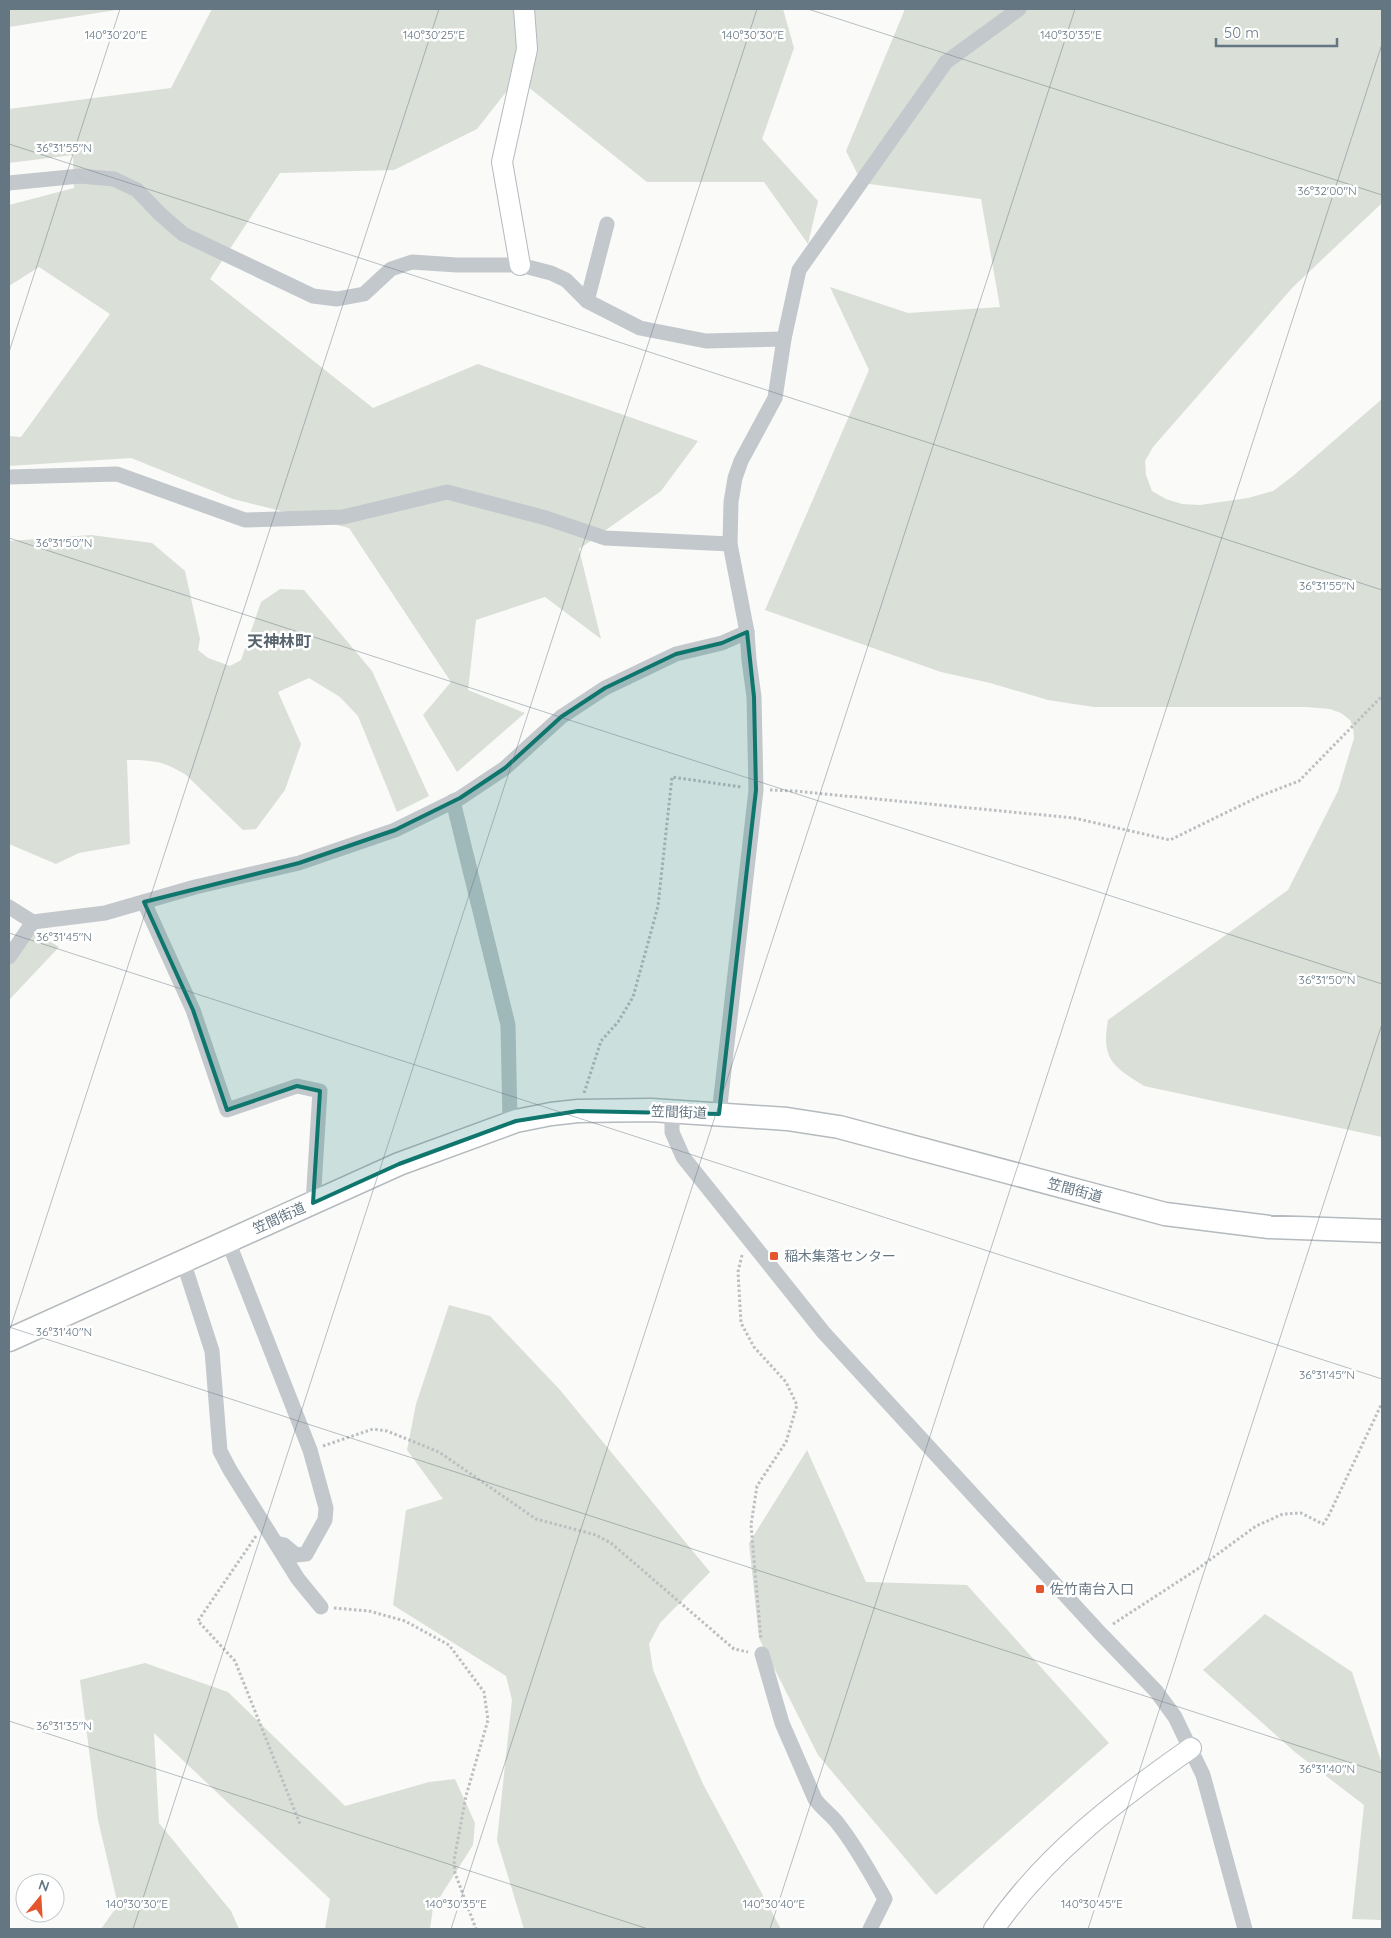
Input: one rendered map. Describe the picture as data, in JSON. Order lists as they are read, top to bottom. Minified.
{"streets":{"main road":["笠間街道"]},"districts":["天神林町"],"places":{"transit":["稲木集落センター","佐竹南台入口"]},"scale_bar":"50 m","north":"top","coordinates":["140°30'20\"E","140°30'25\"E","140°30'30\"E","140°30'35\"E","36°31'55\"N","36°32'00\"N","36°31'50\"N","36°31'45\"N","36°31'40\"N","36°31'35\"N","140°30'40\"E","140°30'45\"E"]}
